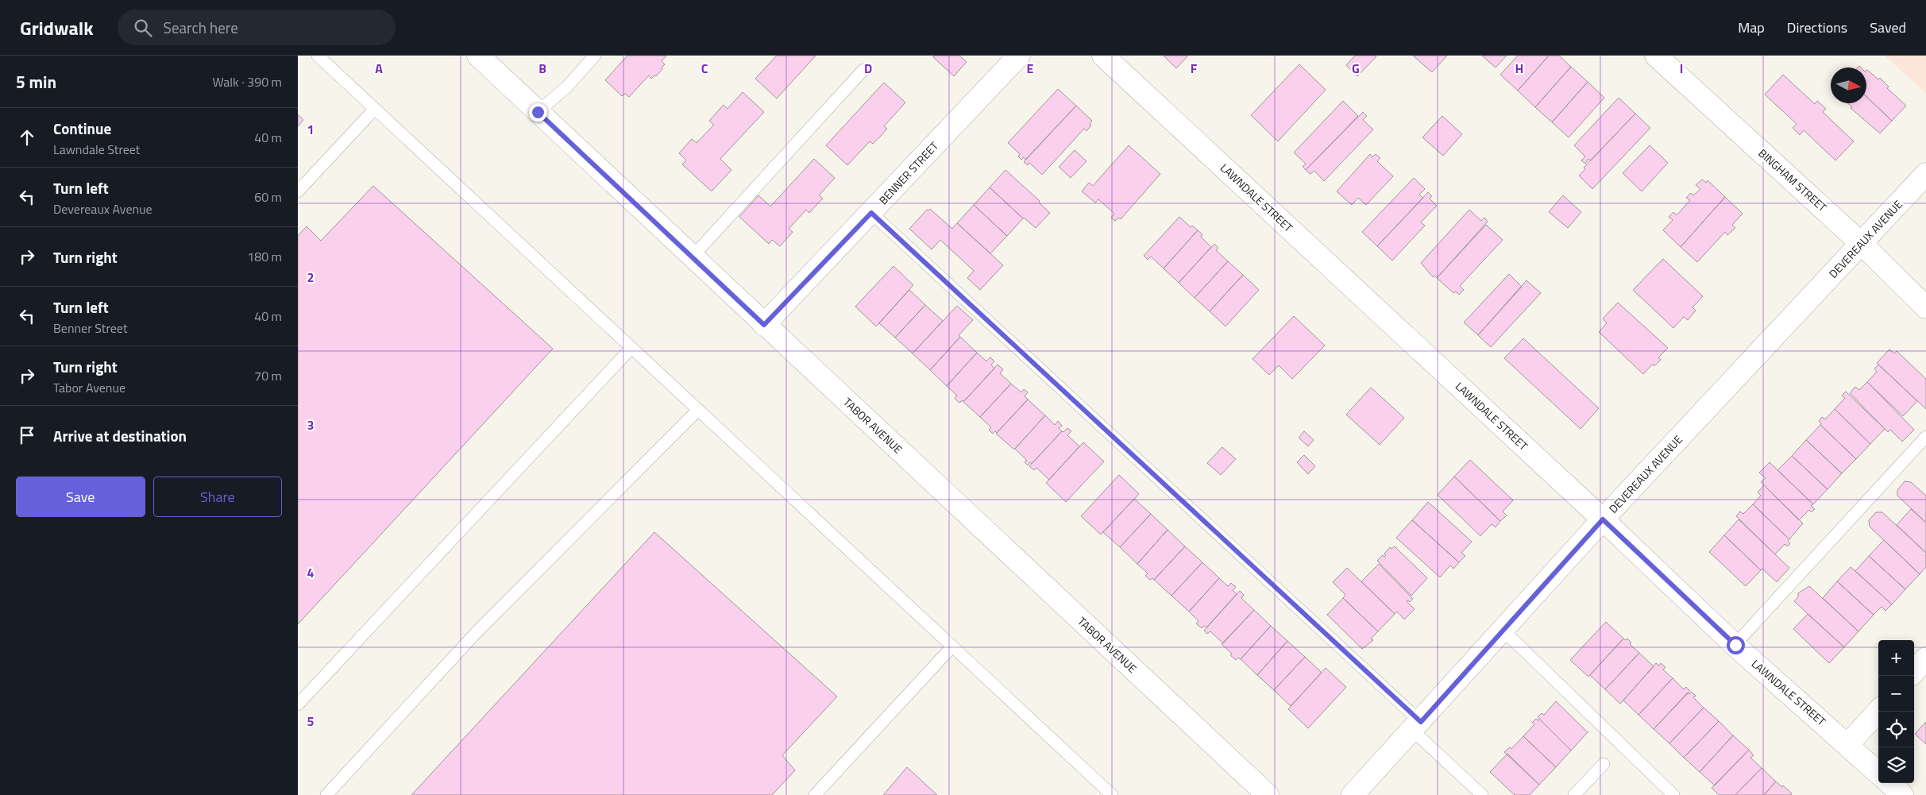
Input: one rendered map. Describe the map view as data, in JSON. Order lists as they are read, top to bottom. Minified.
{"streets":{"street":["BENNER STREET","BINGHAM STREET","LAWNDALE STREET","DEVEREAUX AVENUE","TABOR AVENUE"]},"crossings":[["BENNER STREET","TABOR AVENUE"],["BINGHAM STREET","DEVEREAUX AVENUE"],["LAWNDALE STREET","DEVEREAUX AVENUE"]],"north":"right","page":{"header":"Gridwalk","search":"Search here","nav":["Map","Directions","Saved"],"heading":["5 min","Walk · 390 m"],"list":[["Continue","Lawndale Street","40 m"],["Turn left","Devereaux Avenue","60 m"],["Turn right","180 m"],["Turn left","Benner Street","40 m"],["Turn right","Tabor Avenue","70 m"],"Arrive at destination"],"buttons":["Save","Share"],"map_buttons":["+","−"]},"grid":{"columns":["A","B","C","D","E","F","G","H","I"],"rows":["1","2","3","4","5"]}}
